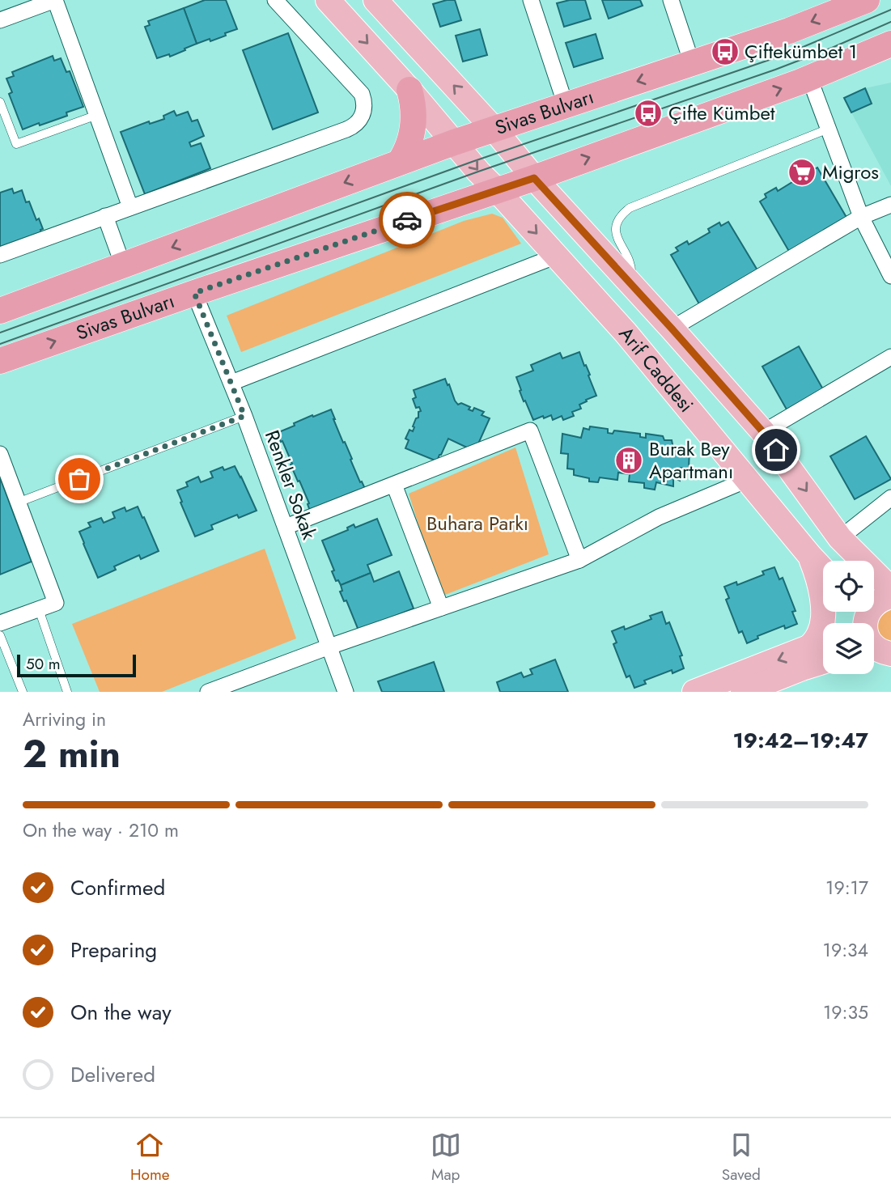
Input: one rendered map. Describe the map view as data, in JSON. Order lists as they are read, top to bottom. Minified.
{"streets":{"highway":["Sivas Bulvarı"],"main road":["Arif Caddesi"],"street":["Renkler Sokak"]},"crossings":[["Sivas Bulvarı","Arif Caddesi"],["Sivas Bulvarı","Renkler Sokak"]],"parks":["Buhara Parkı"],"places":{"bus stop":["Çiftekümbet 1","Çifte Kümbet"],"supermarket":["Migros"],"building":["Burak Bey Apartmanı"]},"scale_bar":"50 m","page":{"scale":"50 m","heading":["2 min","Arriving in","19:42–19:47"],"bar":"On the way · 210 m","list":[["Confirmed","19:17"],["Preparing","19:34"],["On the way","19:35"],"Delivered"],"tabs":["Home","Map","Saved"]}}
